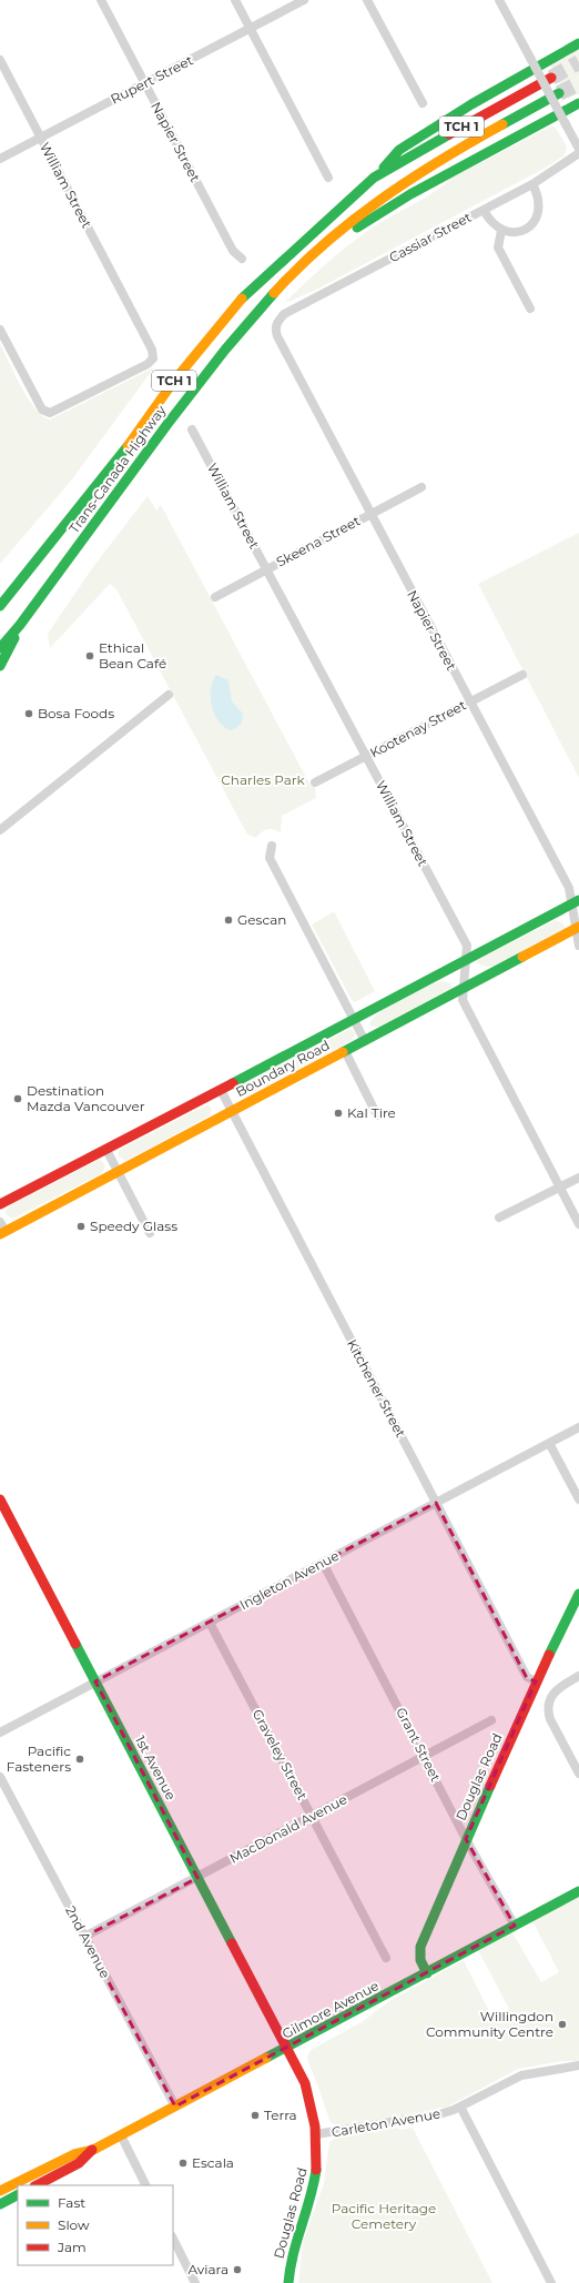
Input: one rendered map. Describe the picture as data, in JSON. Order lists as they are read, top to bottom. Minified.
{"streets":{"main road":["TCH 1","Trans-Canada Highway","Boundary Road","1st Avenue","Douglas Road","Gilmore Avenue"],"street":["Rupert Street","Napier Street","William Street","Cassiar Street","Skeena Street","Kootenay Street","Kitchener Street","Ingleton Avenue","Grant Street","Graveley Street","MacDonald Avenue","2nd Avenue","Carleton Avenue"]},"crossings":[["Rupert Street","Napier Street"],["Rupert Street","William Street"],["Napier Street","Cassiar Street"],["Napier Street","Skeena Street"],["Napier Street","Kootenay Street"],["Napier Street","Boundary Road"],["William Street","Skeena Street"],["William Street","Kootenay Street"],["William Street","Boundary Road"],["Boundary Road","Kitchener Street"],["Kitchener Street","Ingleton Avenue"],["Kitchener Street","Douglas Road"],["Ingleton Avenue","Grant Street"],["Ingleton Avenue","Graveley Street"],["Ingleton Avenue","1st Avenue"],["Grant Street","Douglas Road"],["Grant Street","MacDonald Avenue"],["Grant Street","Gilmore Avenue"],["Graveley Street","MacDonald Avenue"],["1st Avenue","Douglas Road"],["1st Avenue","MacDonald Avenue"],["1st Avenue","Gilmore Avenue"],["Douglas Road","Gilmore Avenue"],["Douglas Road","Carleton Avenue"],["MacDonald Avenue","2nd Avenue"],["2nd Avenue","Gilmore Avenue"]],"parks":["Charles Park","Pacific Heritage Cemetery"],"places":["Ethical Bean Café","Bosa Foods","Gescan","Destination Mazda Vancouver","Kal Tire","Speedy Glass","Pacific Fasteners","Willingdon Community Centre","Terra","Escala","Aviara"],"legend":["Fast","Slow","Jam"]}
